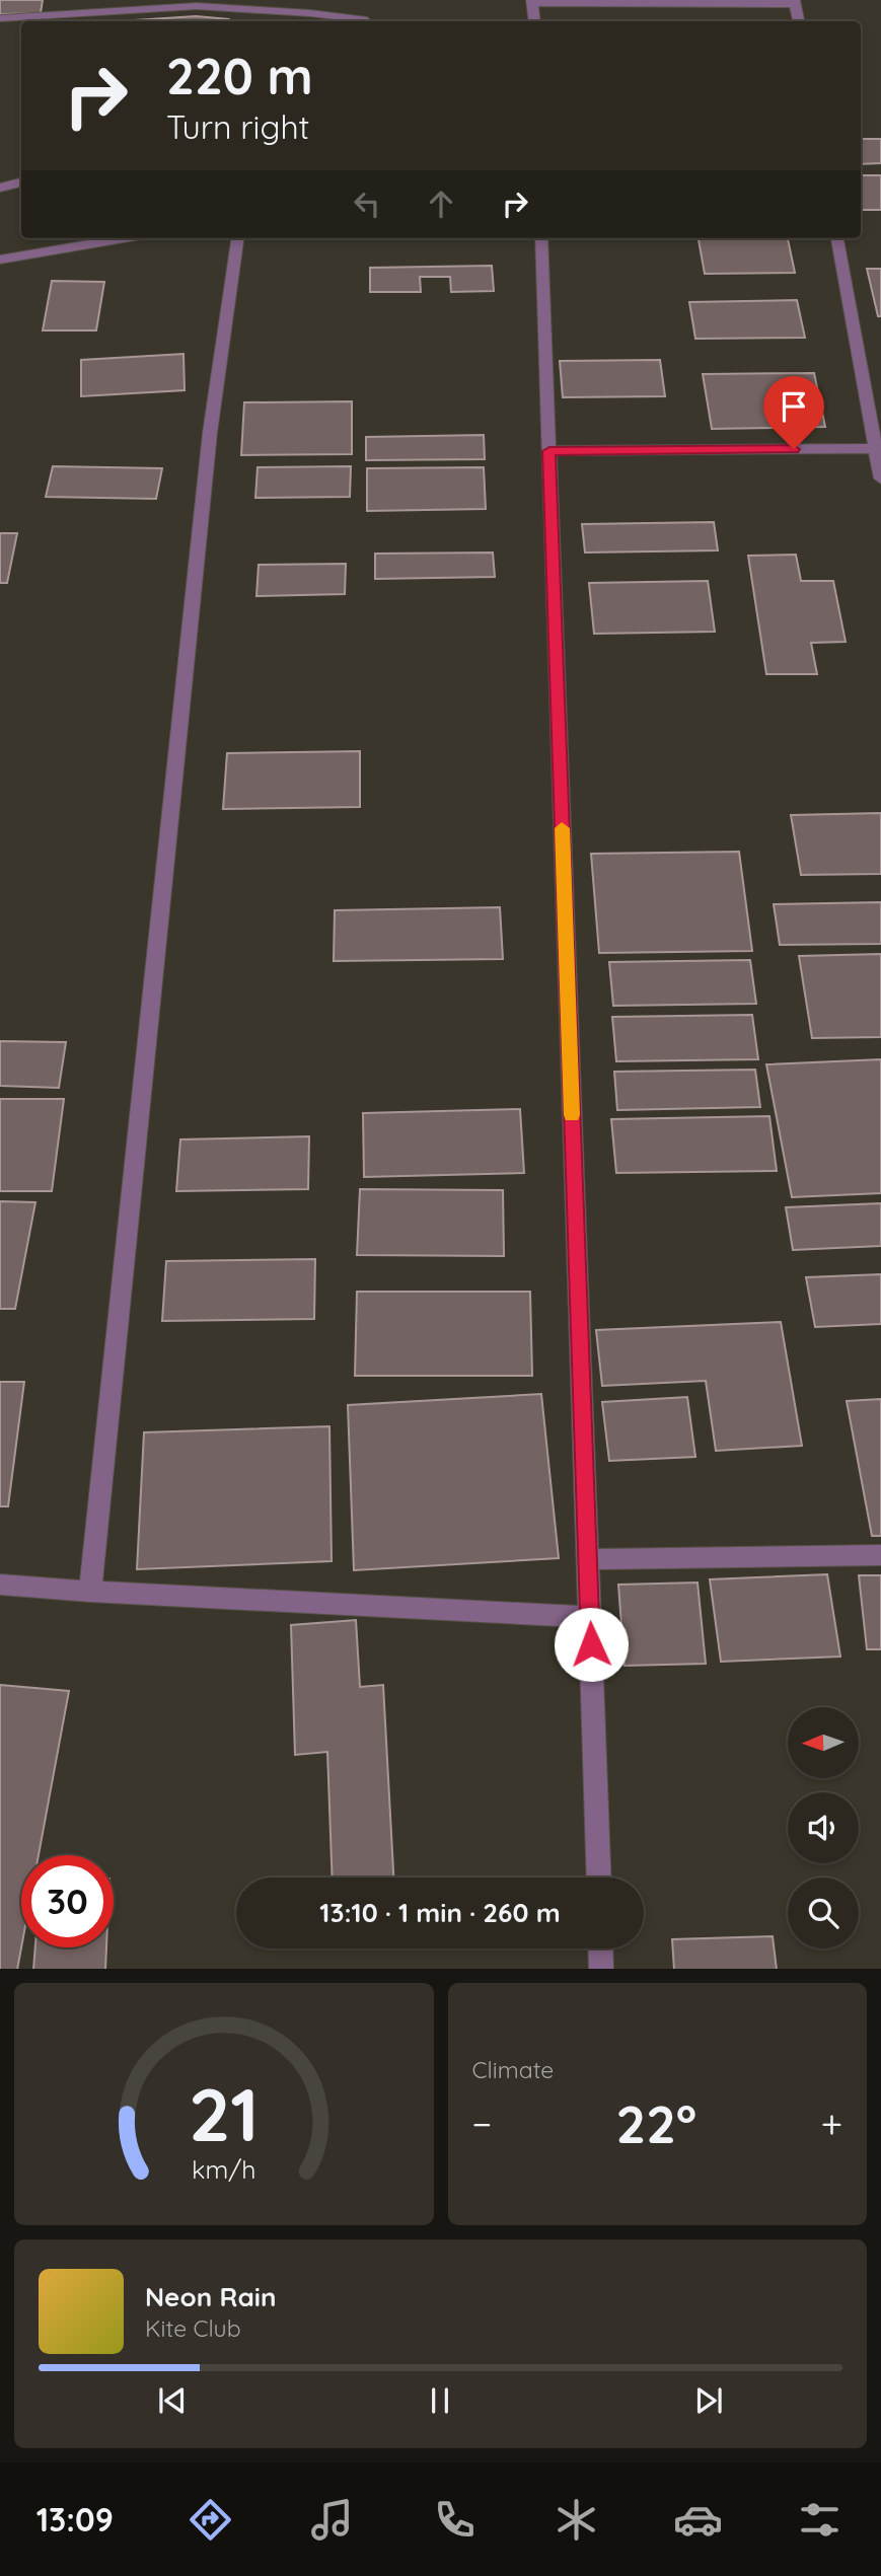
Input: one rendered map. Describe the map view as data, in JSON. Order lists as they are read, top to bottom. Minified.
{"north":"left","page":{"turn":["220 m","Turn right"],"limit":"30","trip":"13:10 · 1 min · 260 m","tile":"Climate","heat":["−","22°","+"],"song":["Neon Rain","Kite Club"],"tabs":"13:09","gauge":["21","km/h"]}}
